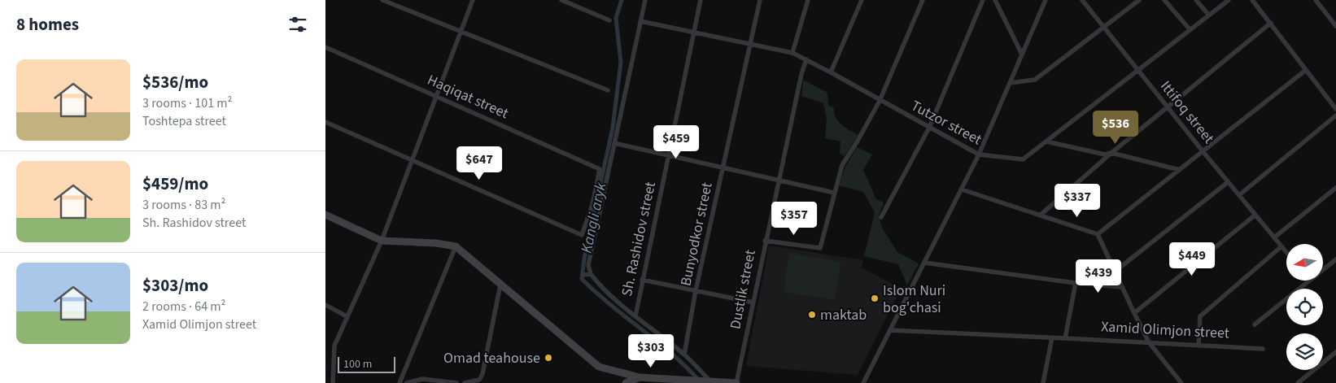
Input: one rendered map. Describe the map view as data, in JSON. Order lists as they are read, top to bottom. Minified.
{"streets":{"street":["Haqiqat street","Ittifoq street","Tutzor street","Bunyodkor street","Sh. Rashidov street","Dustlik street","Xamid Olimjon street"]},"crossings":[["Ittifoq street","Tutzor street"],["Tutzor street","Bunyodkor street"],["Tutzor street","Sh. Rashidov street"],["Tutzor street","Dustlik street"]],"water":["Kangli aryk"],"places":["Islom Nuri bog'chasi","maktab","Omad teahouse"],"scale_bar":"100 m","north":"left","page":{"heading":"8 homes","list":[{"name":"$536/mo","note":"3 rooms · 101 m² · Toshtepa street"},{"name":"$459/mo","note":"3 rooms · 83 m² · Sh. Rashidov street"},{"name":"$303/mo","note":"2 rooms · 64 m² · Xamid Olimjon street"}],"price":["$536","$459","$647","$337","$357","$449","$439","$303"],"scale":"100 m"}}
